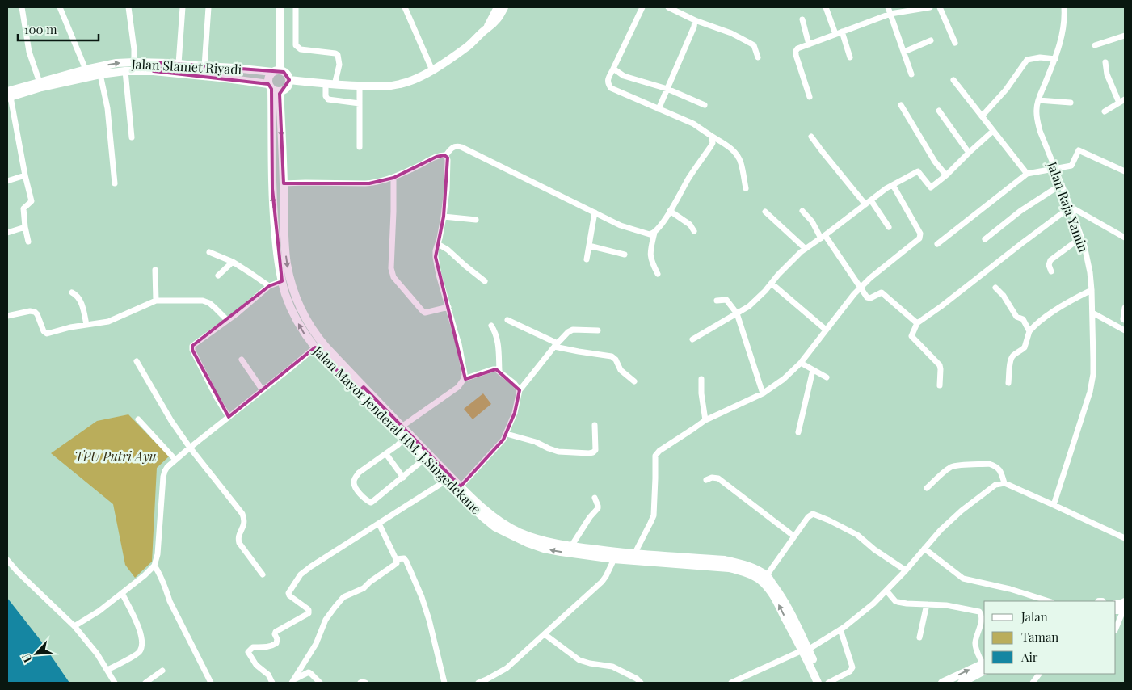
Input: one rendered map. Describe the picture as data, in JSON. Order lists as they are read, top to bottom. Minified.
{"streets":{"main road":["Jalan Slamet Riyadi","Jalan Mayor Jenderal HM. J.Singedekane"],"street":["Jalan Raja Yamin"]},"crossings":[["Jalan Slamet Riyadi","Jalan Mayor Jenderal HM. J.Singedekane"]],"parks":["TPU Putri Ayu"],"legend":["Jalan","Taman","Air"],"scale_bar":"100 m","north":"bottom left"}
